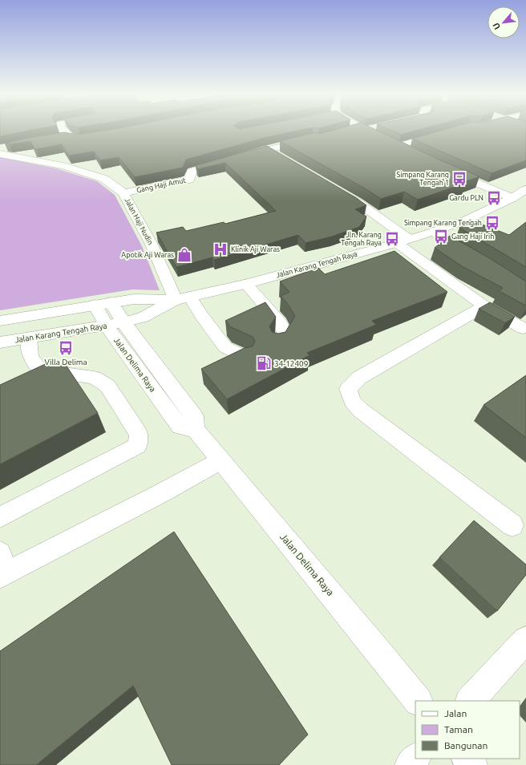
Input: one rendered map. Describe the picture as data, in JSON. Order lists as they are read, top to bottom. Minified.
{"streets":{"street":["Gang Haji Amut","Jalan Haji Nudin","Jalan Karang Tengah Raya","Jalan Delima Raya"]},"crossings":[["Gang Haji Amut","Jalan Haji Nudin"],["Jalan Haji Nudin","Jalan Karang Tengah Raya"],["Jalan Karang Tengah Raya","Jalan Delima Raya"]],"places":{"bus stop":["Simpang Karang Tengah 1","Gardu PLN","Simpang Karang Tengah","Gang Haji Irih","Jln. Karang Tengah Raya","Villa Delima"],"hospital":["Klinik Aji Waras"],"shop":["Apotik Aji Waras"],"fuel station":["34-12409"]},"legend":["Jalan","Taman","Bangunan"],"north":"bottom left"}
